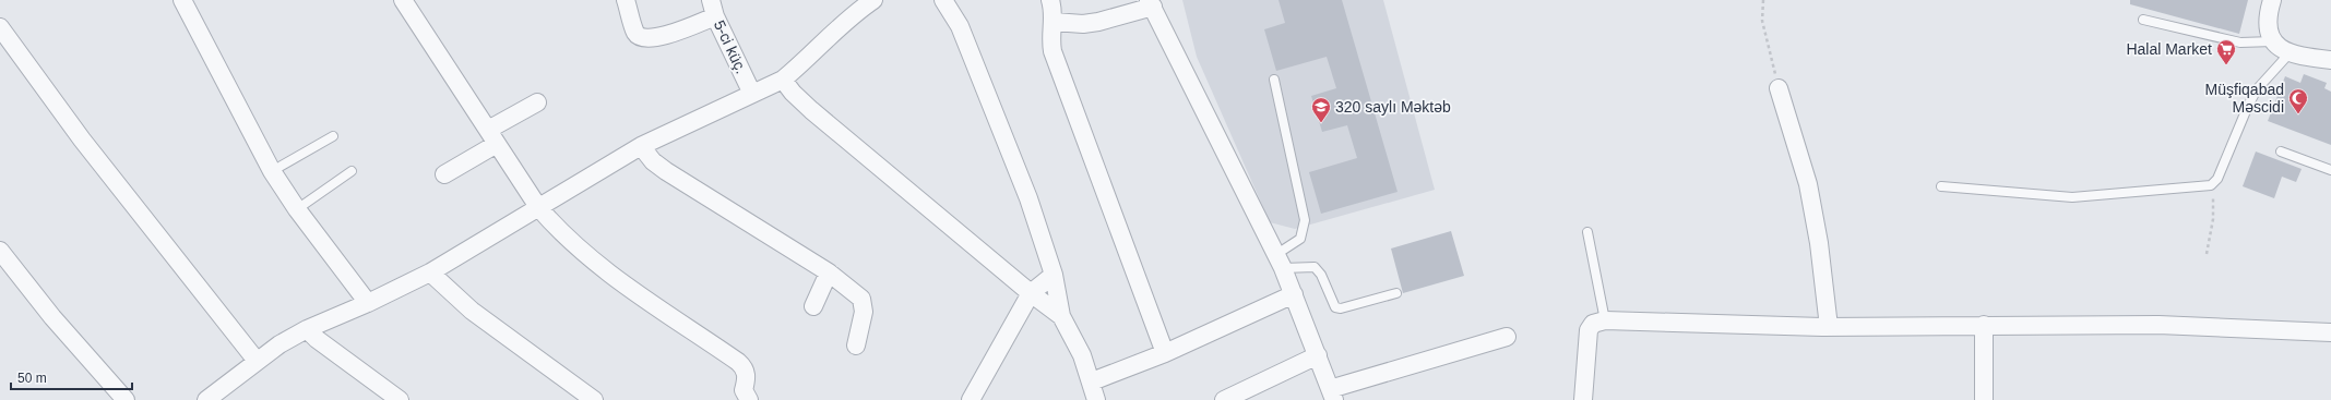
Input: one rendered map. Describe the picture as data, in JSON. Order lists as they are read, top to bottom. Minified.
{"streets":{"street":["5-ci küç."]},"places":{"supermarket":["Halal Market"],"mosque":["Müşfiqabad Məscidi"],"school or university":["320 saylı Məktəb"]},"scale_bar":"50 m"}
